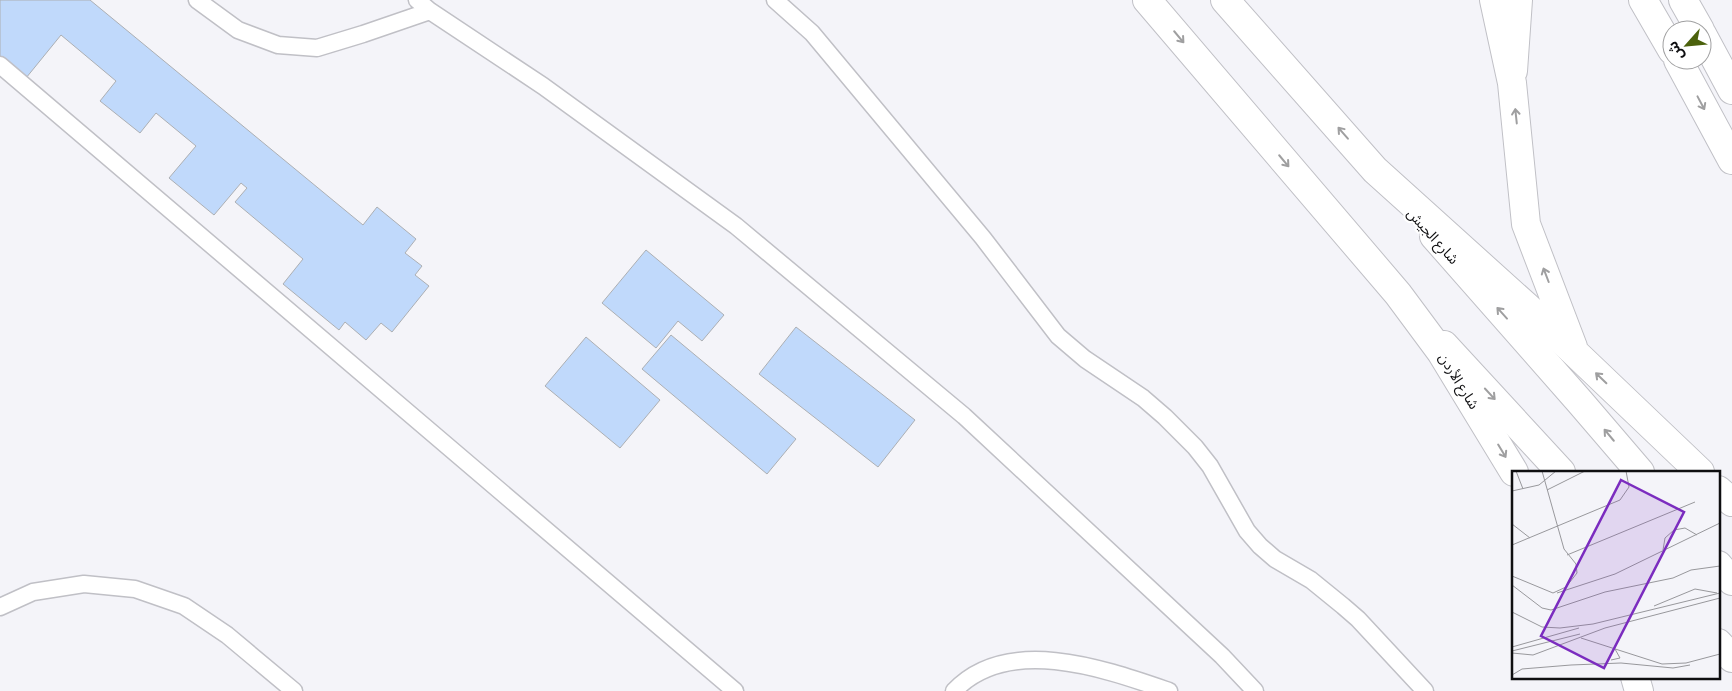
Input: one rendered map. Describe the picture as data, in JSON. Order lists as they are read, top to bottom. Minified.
{"streets":{"main road":["شارع الجيش","شارع الأردن"]},"north":"bottom left"}
